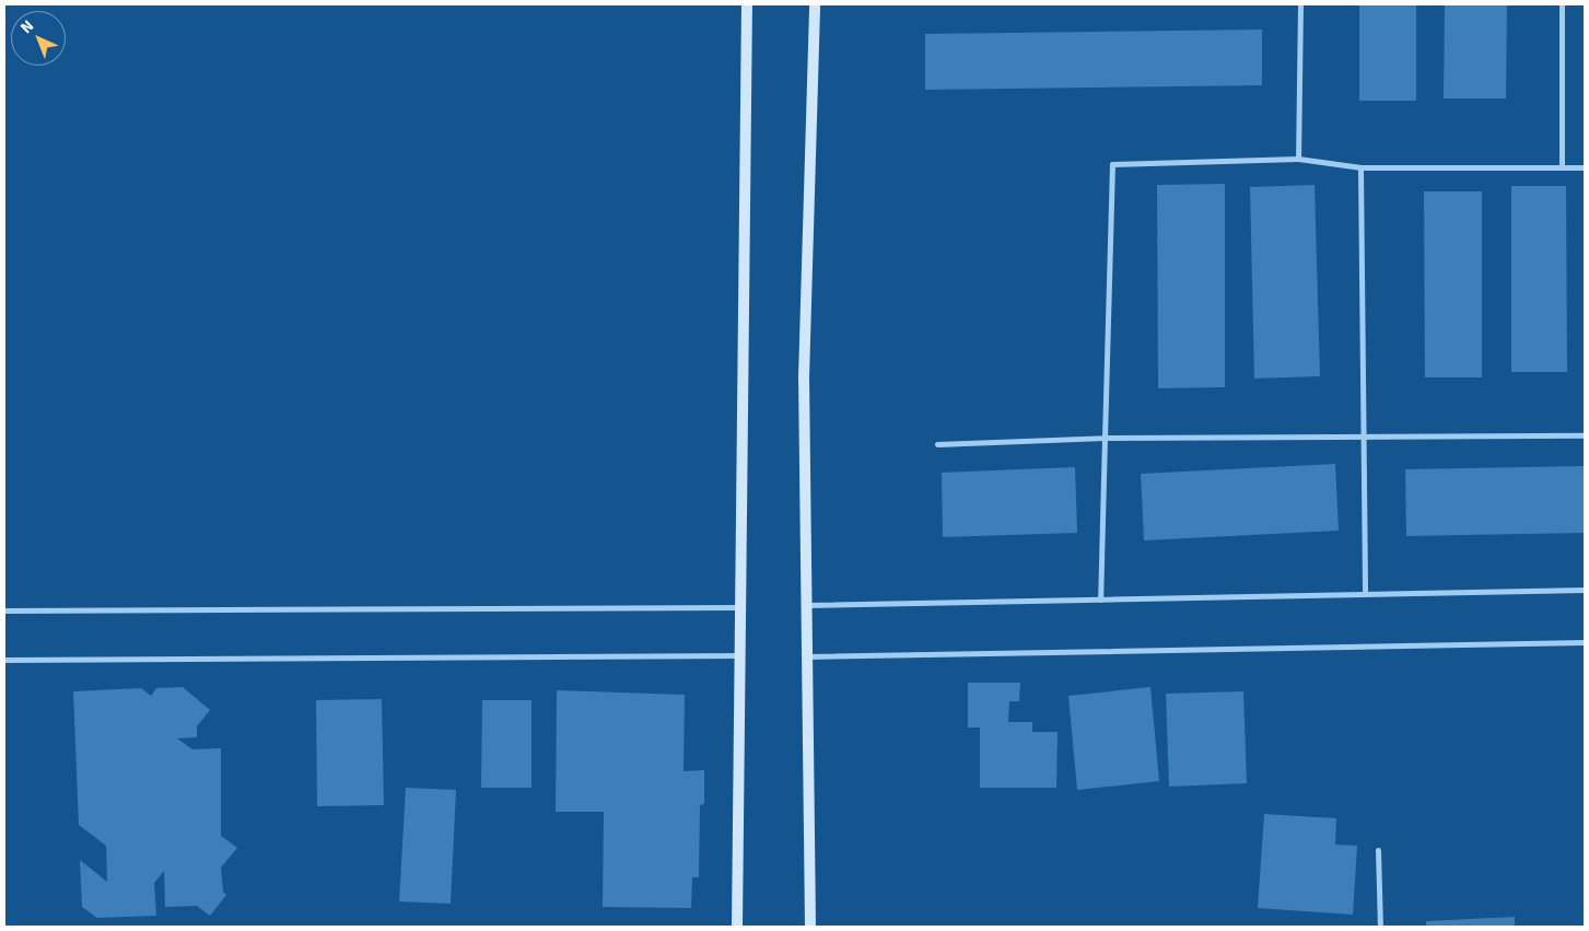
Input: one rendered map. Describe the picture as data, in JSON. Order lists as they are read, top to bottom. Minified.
{"north":"top left"}
